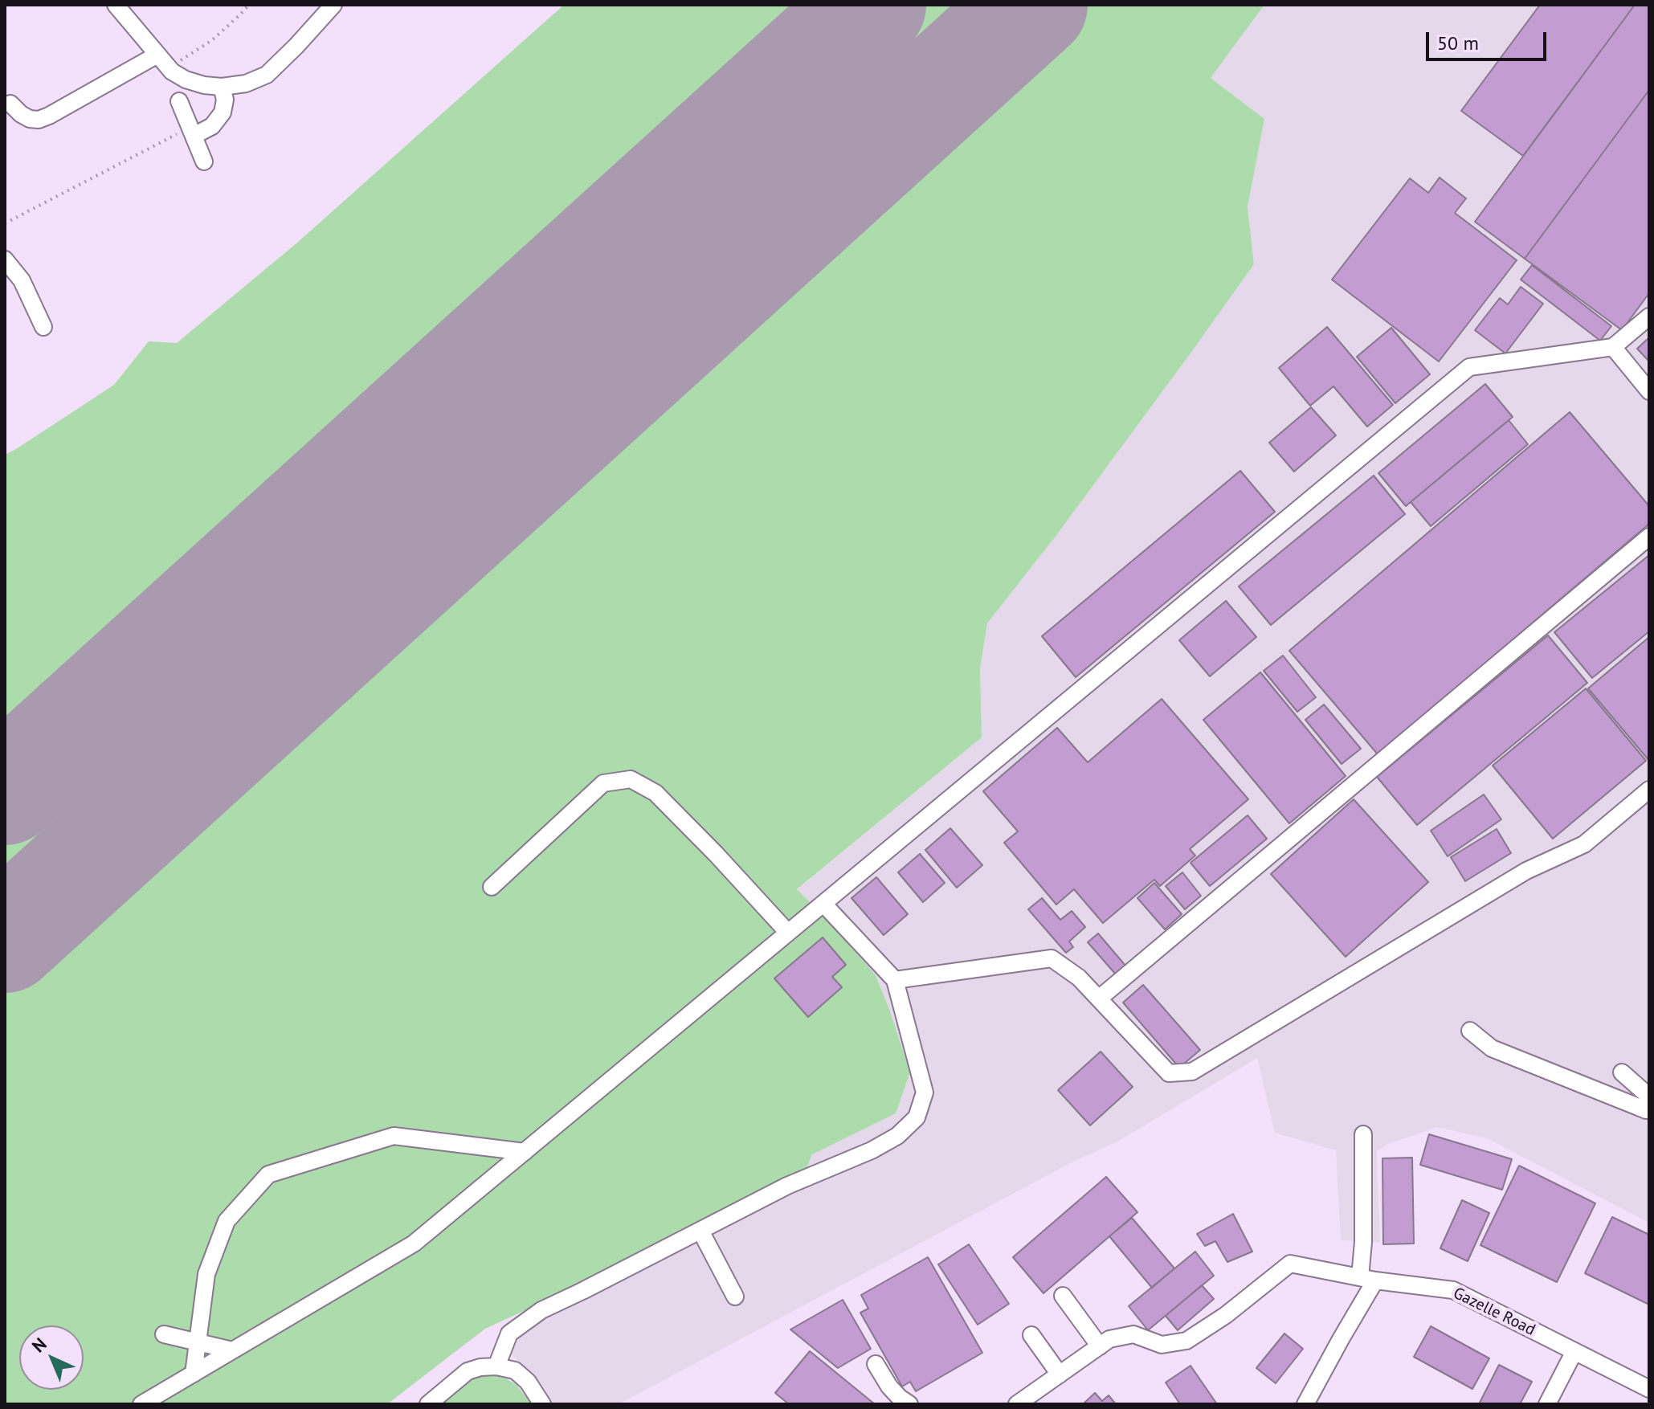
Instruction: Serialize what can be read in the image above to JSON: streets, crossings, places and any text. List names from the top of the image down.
{
  "streets": {
    "street": ["Gazelle Road"]
  },
  "scale_bar": "50 m",
  "north": "top left"
}
